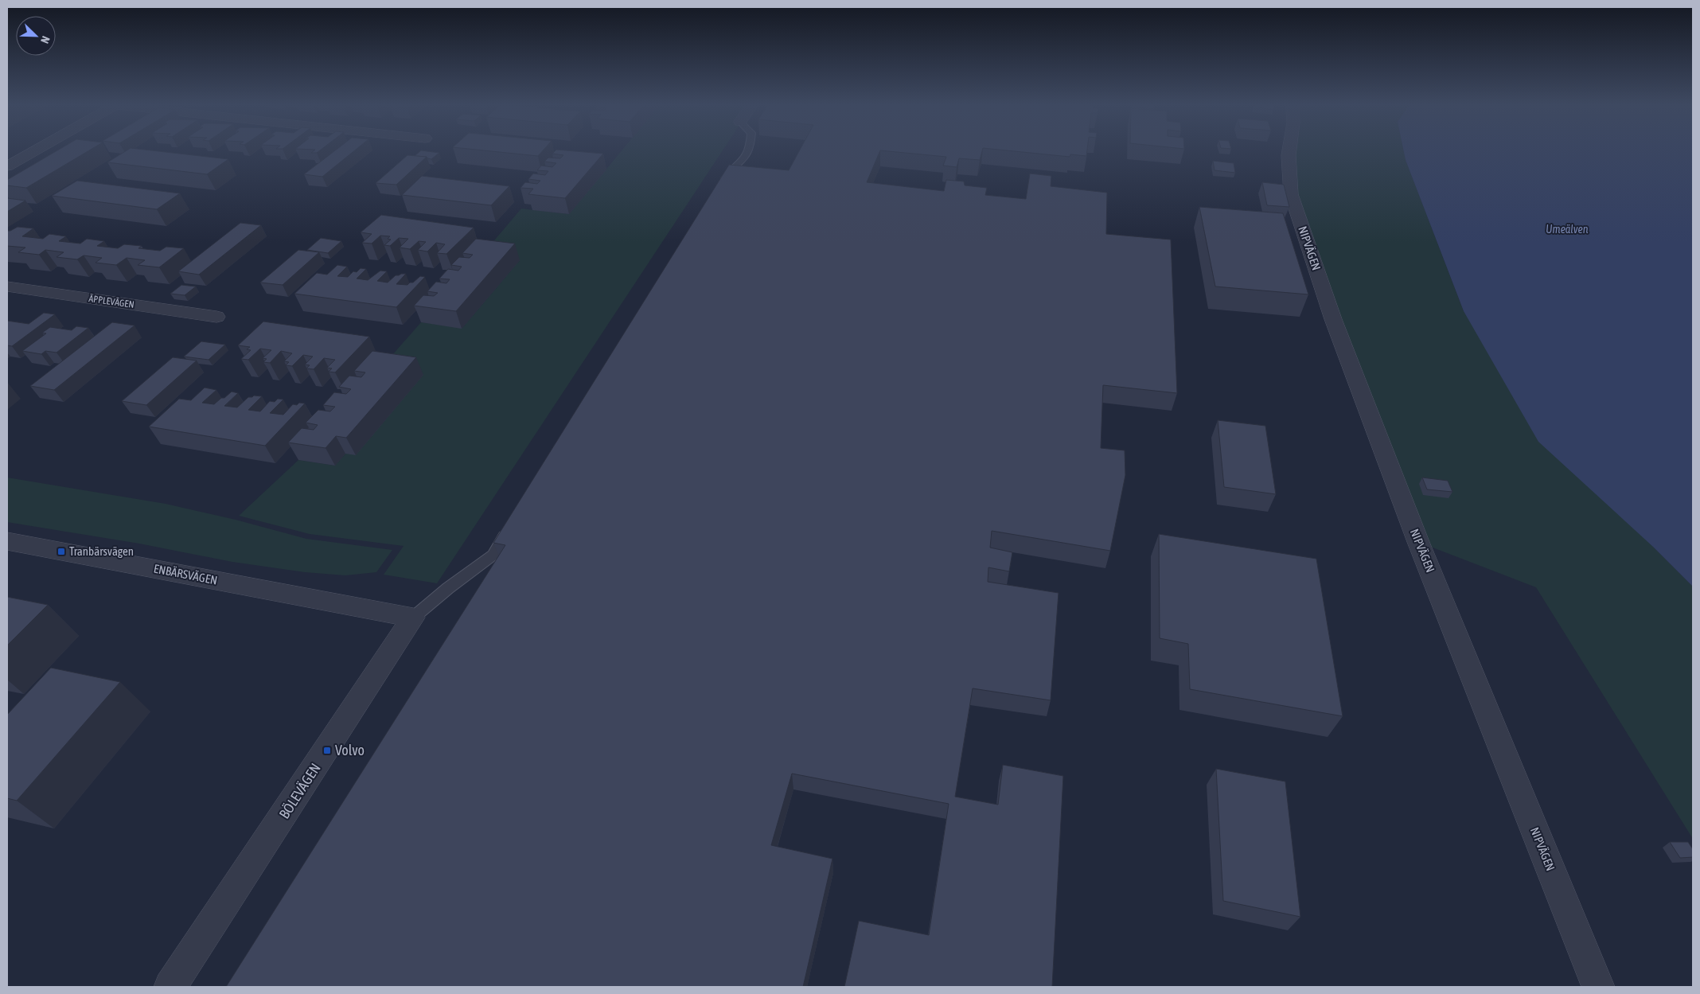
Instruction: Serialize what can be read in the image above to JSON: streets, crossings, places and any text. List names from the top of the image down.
{
  "streets": {
    "street": [
      "NIPVÄGEN",
      "ÄPPLEVÄGEN",
      "ENBÄRSVÄGEN",
      "BÖLEVÄGEN"
    ]
  },
  "crossings": [
    ["ENBÄRSVÄGEN", "BÖLEVÄGEN"]
  ],
  "water": ["Umeälven"],
  "places": {
    "transit": ["Tranbärsvägen", "Volvo"]
  },
  "north": "bottom right"
}
